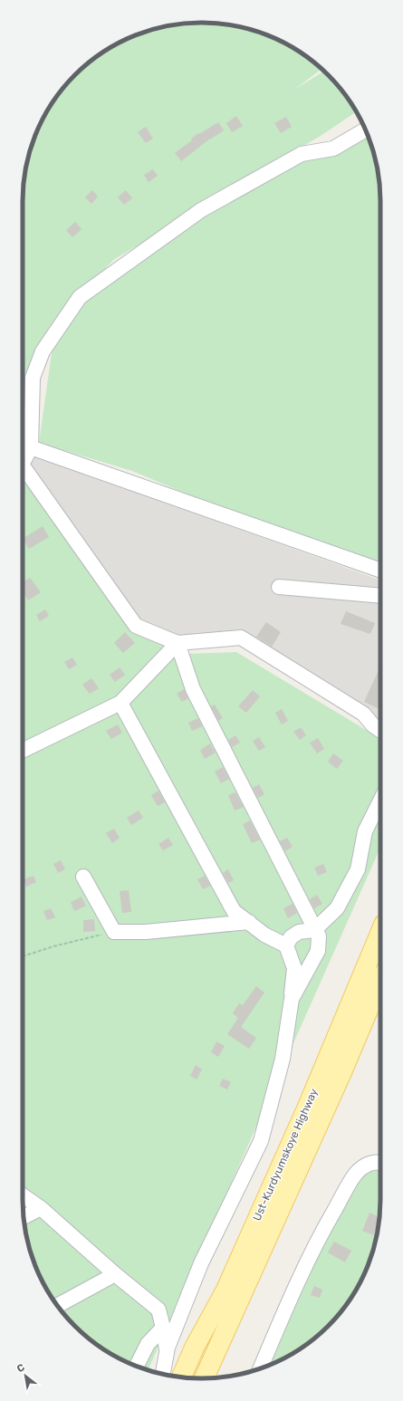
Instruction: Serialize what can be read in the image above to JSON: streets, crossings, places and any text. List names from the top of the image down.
{
  "streets": {
    "main road": ["Ust-Kurdyumskoye Highway"]
  },
  "north": "top left"
}
